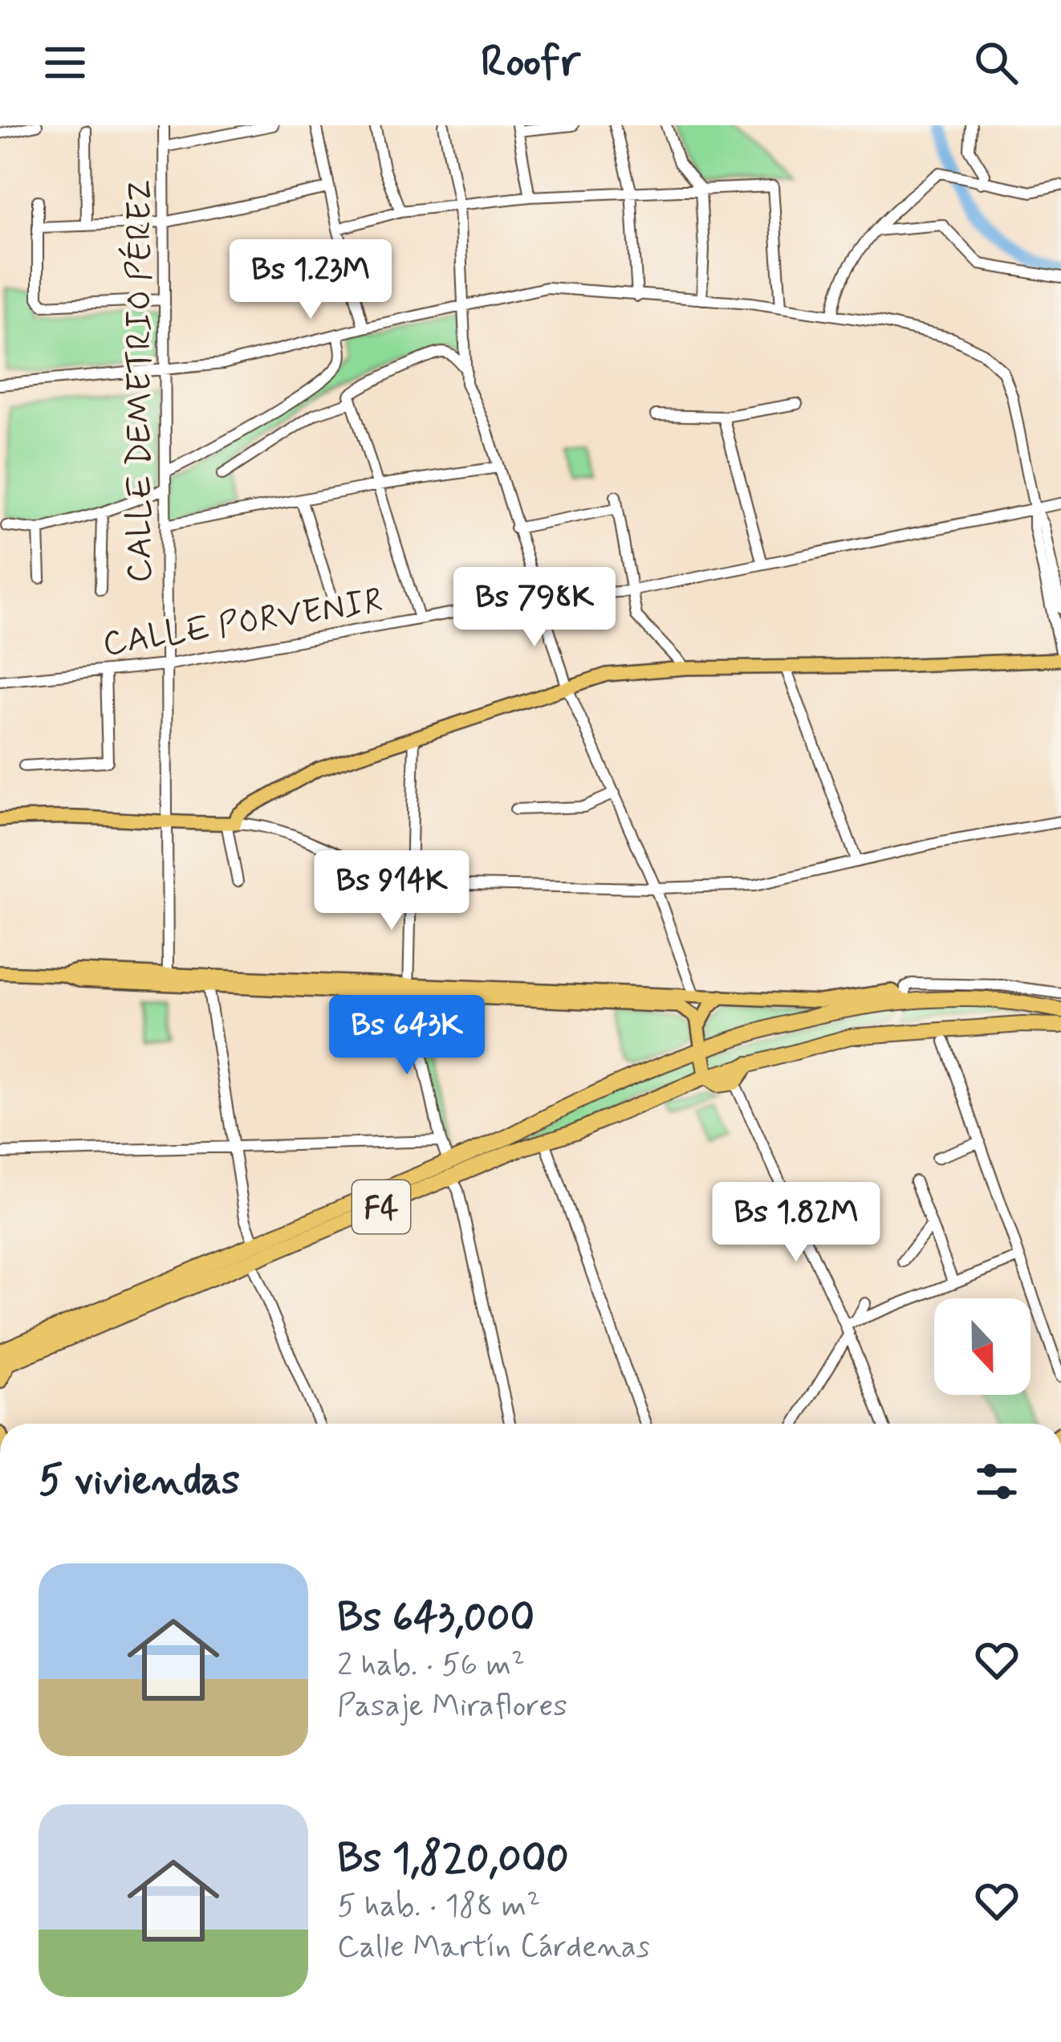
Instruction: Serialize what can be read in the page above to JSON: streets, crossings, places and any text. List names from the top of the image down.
{
  "streets": {
    "highway": ["F4"],
    "street": ["CALLE DEMETRIO PÉREZ", "CALLE PORVENIR"]
  },
  "crossings": [
    ["CALLE DEMETRIO PÉREZ", "CALLE PORVENIR"]
  ],
  "north": "bottom",
  "page": {
    "header": "Roofr",
    "price": [
      "Bs 1.23M",
      "Bs 798K",
      "Bs 914K",
      "Bs 643K",
      "Bs 1.82M"
    ],
    "heading": "5 viviendas",
    "list": [
      {
        "name": "Bs 643,000",
        "note": "2 hab. · 56 m² · Pasaje Miraflores"
      },
      {
        "name": "Bs 1,820,000",
        "note": "5 hab. · 188 m² · Calle Martín Cárdenas"
      }
    ]
  }
}
